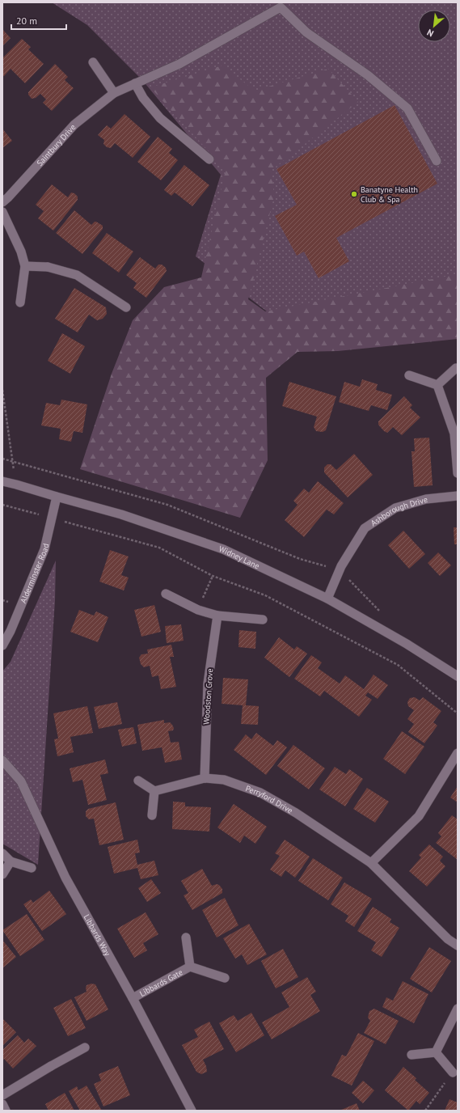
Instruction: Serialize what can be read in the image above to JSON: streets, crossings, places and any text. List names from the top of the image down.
{
  "streets": {
    "street": [
      "Saintbury Drive",
      "Ashborough Drive",
      "Widney Lane",
      "Alderminster Road",
      "Woodston Grove",
      "Perryford Drive",
      "Libbards Way",
      "Libbards Gate"
    ]
  },
  "crossings": [
    ["Ashborough Drive", "Widney Lane"],
    ["Widney Lane", "Alderminster Road"],
    ["Woodston Grove", "Perryford Drive"],
    ["Libbards Way", "Libbards Gate"]
  ],
  "places": ["Banatyne Health Club & Spa"],
  "scale_bar": "20 m",
  "north": "bottom left"
}
